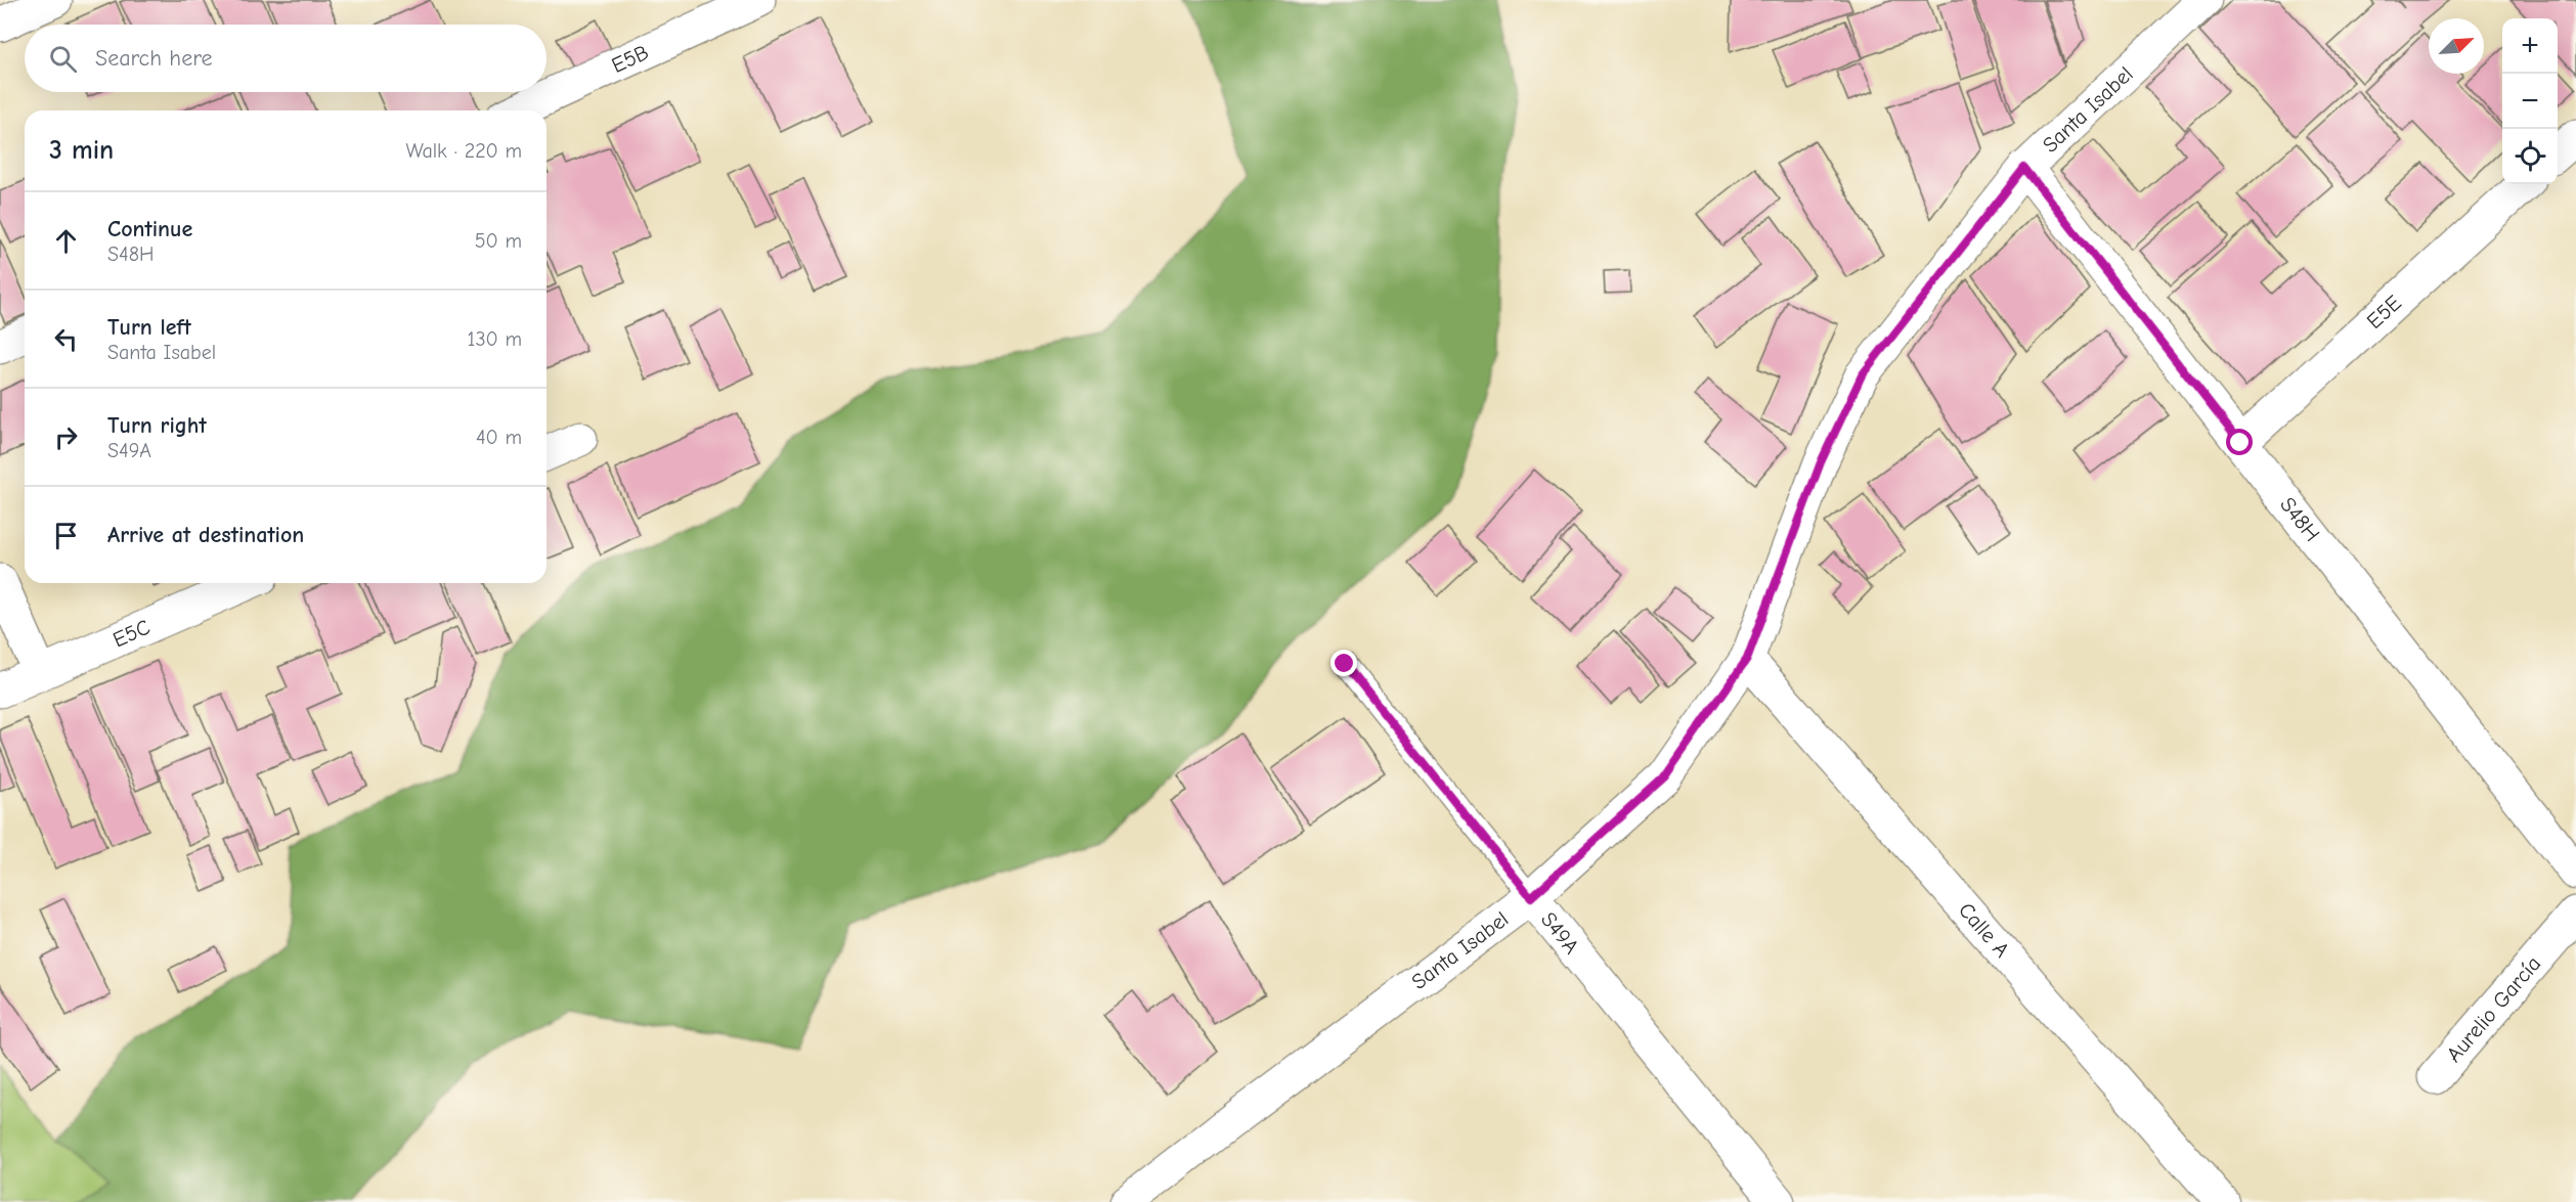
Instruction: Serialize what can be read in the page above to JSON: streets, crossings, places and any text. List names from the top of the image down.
{
  "streets": {
    "street": [
      "E5B",
      "Santa Isabel",
      "E5E",
      "S48H",
      "E5C",
      "Calle A",
      "S49A",
      "Aurelio García"
    ]
  },
  "crossings": [
    ["Santa Isabel", "S48H"],
    ["Santa Isabel", "Calle A"],
    ["Santa Isabel", "S49A"],
    ["E5E", "S48H"]
  ],
  "north": "top right",
  "page": {
    "map_buttons": ["+", "−"],
    "search": "Search here",
    "heading": ["3 min", "Walk · 220 m"],
    "list": [
      ["Continue", "S48H", "50 m"],
      ["Turn left", "Santa Isabel", "130 m"],
      ["Turn right", "S49A", "40 m"],
      "Arrive at destination"
    ]
  }
}
